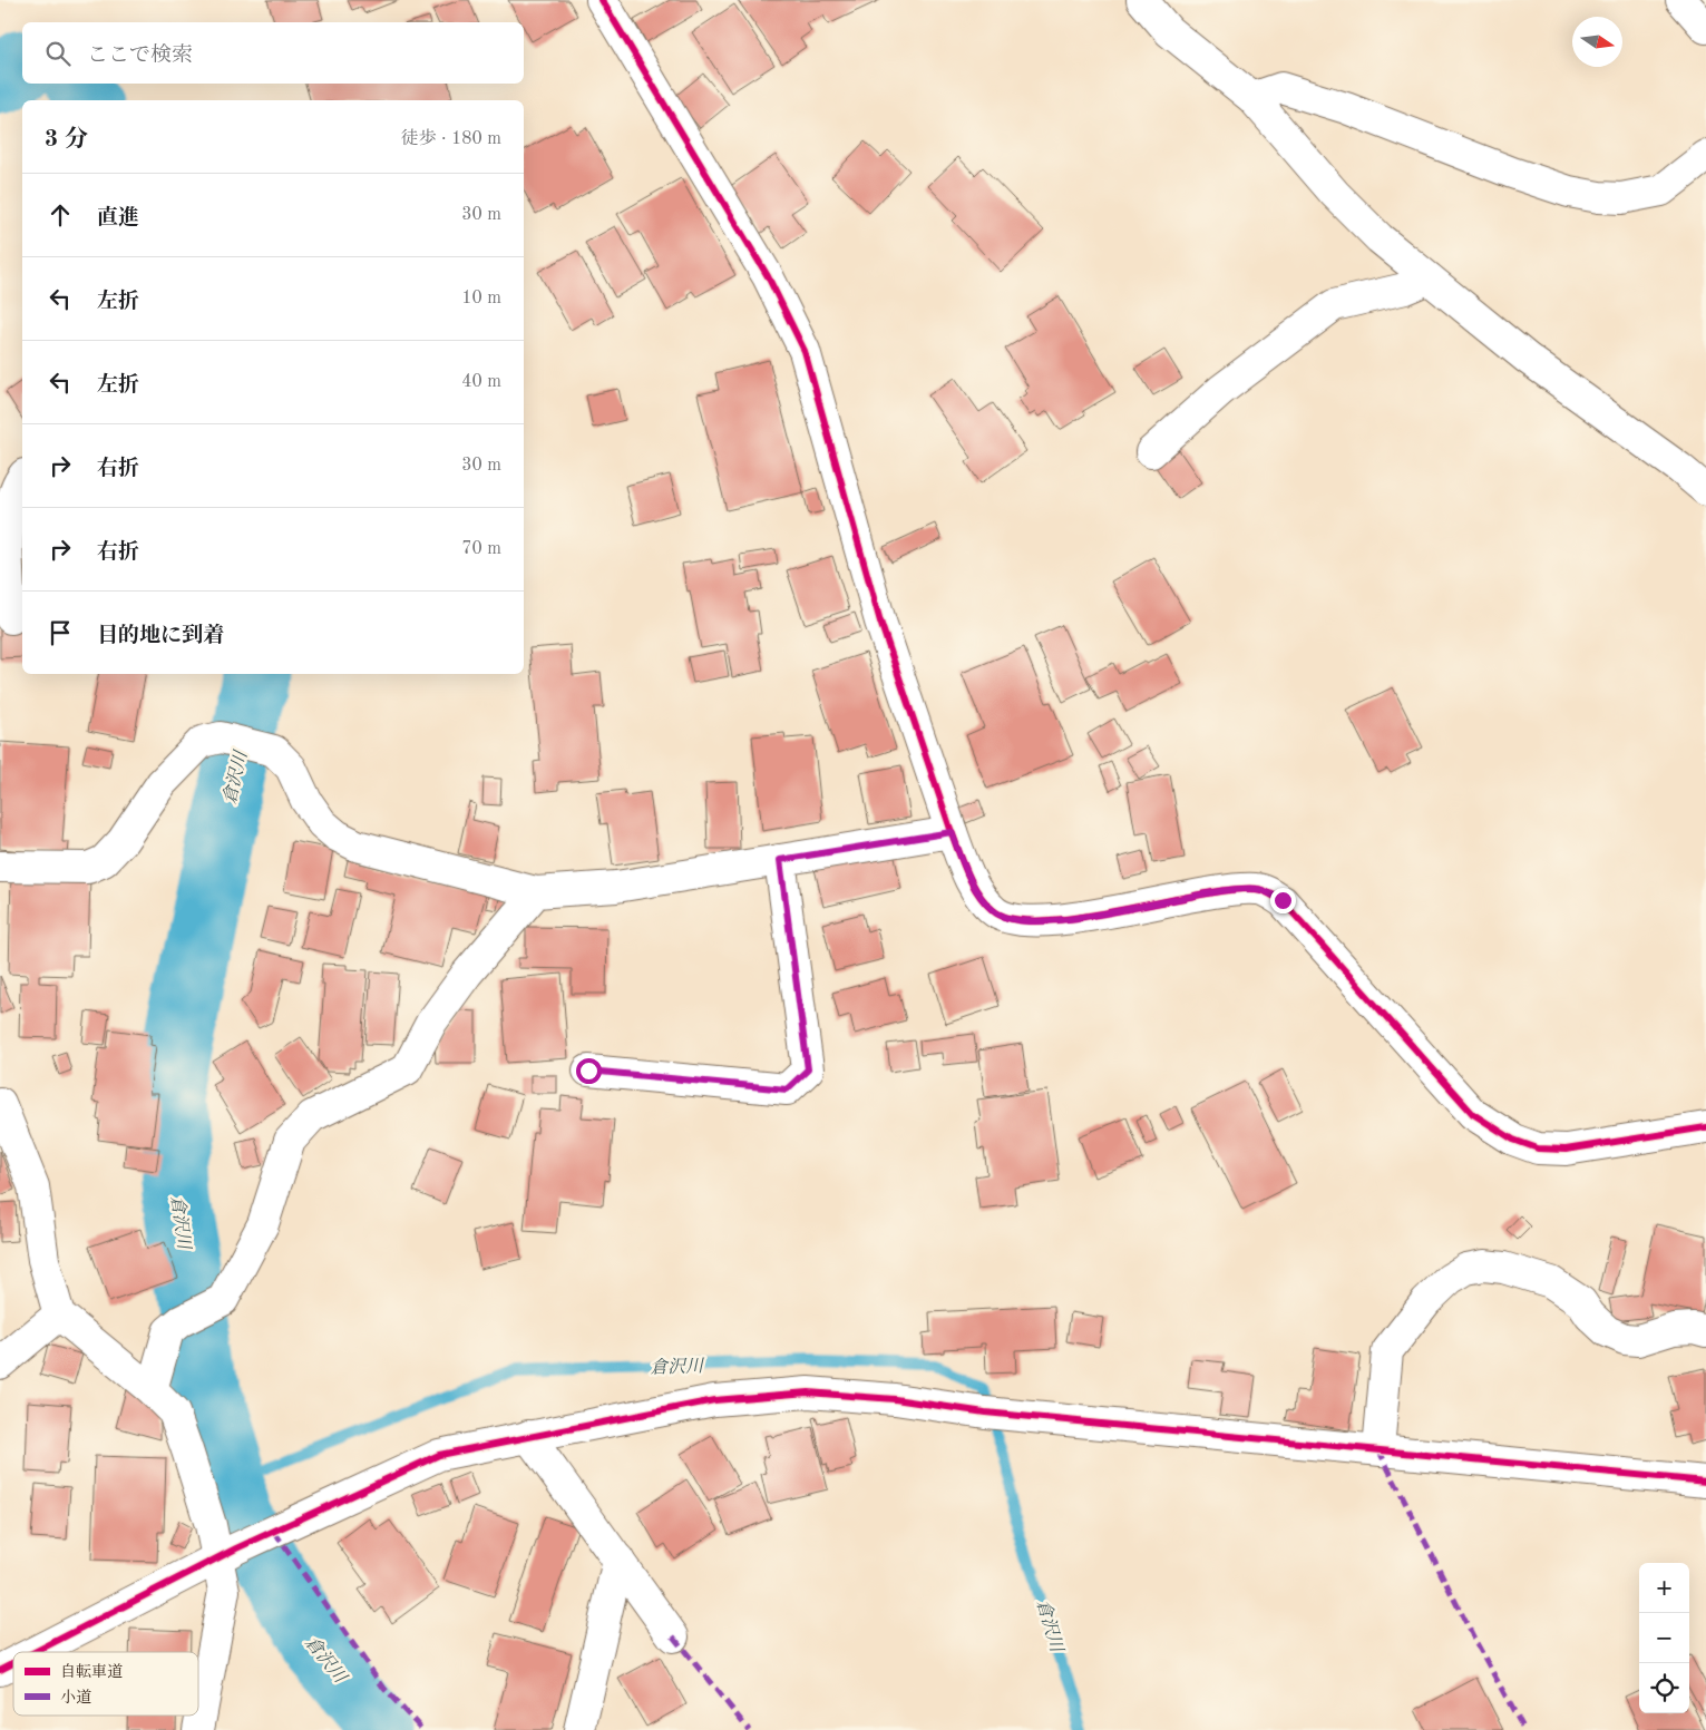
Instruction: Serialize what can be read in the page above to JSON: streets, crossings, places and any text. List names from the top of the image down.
{
  "water": ["倉沢川"],
  "legend": ["自転車道", "小道"],
  "north": "right",
  "page": {
    "search": "ここで検索",
    "heading": ["3 分", "徒歩 · 180 m"],
    "list": [
      ["直進", "30 m"],
      ["左折", "10 m"],
      ["左折", "40 m"],
      ["右折", "30 m"],
      ["右折", "70 m"],
      "目的地に到着"
    ],
    "map_buttons": ["+", "−"]
  }
}
